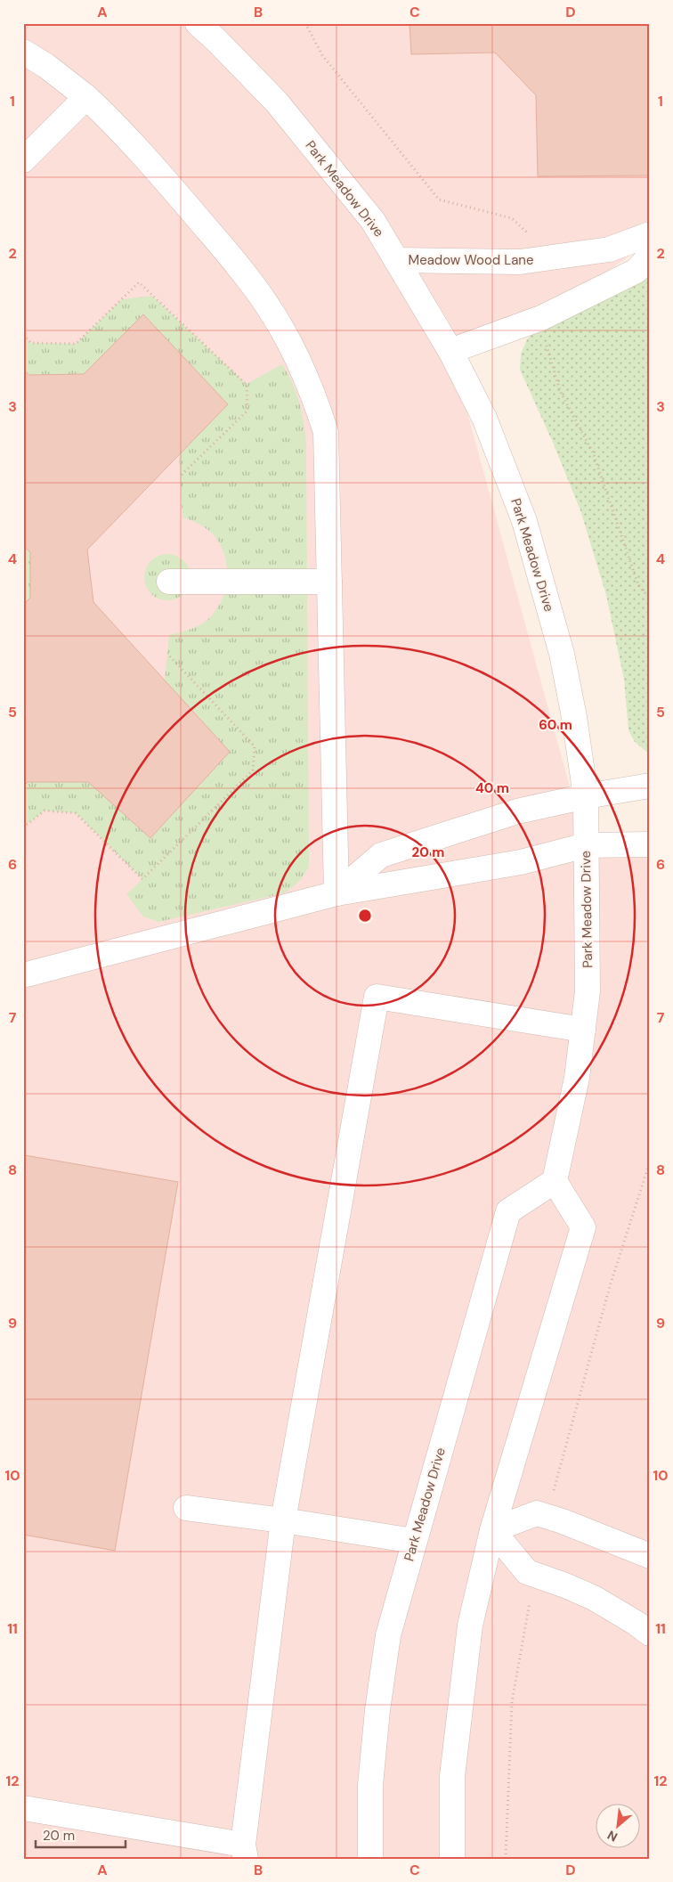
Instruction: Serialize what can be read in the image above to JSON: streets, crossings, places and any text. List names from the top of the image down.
{
  "streets": {
    "street": ["Park Meadow Drive", "Meadow Wood Lane"]
  },
  "crossings": [
    ["Park Meadow Drive", "Meadow Wood Lane"]
  ],
  "scale_bar": "20 m",
  "north": "bottom left",
  "grid": {
    "columns": [
      "A",
      "B",
      "C",
      "D"
    ],
    "rows": [
      "1",
      "2",
      "3",
      "4",
      "5",
      "6",
      "7",
      "8",
      "9",
      "10",
      "11",
      "12"
    ]
  },
  "rings": ["60 m", "40 m", "20 m"]
}
